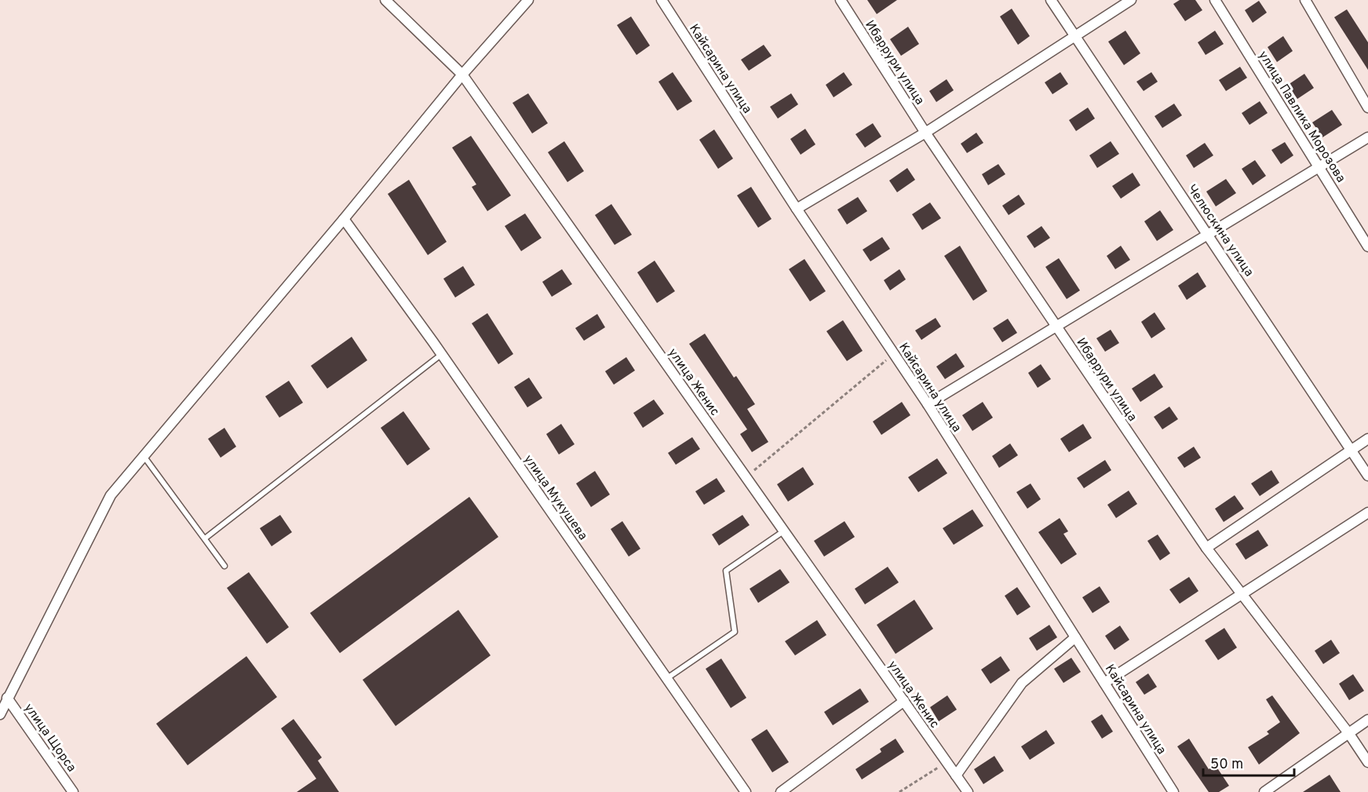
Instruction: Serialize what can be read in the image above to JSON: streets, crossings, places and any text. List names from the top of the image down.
{
  "streets": {
    "street": [
      "Ибаррури улица",
      "Кайсарина улица",
      "улица Павлика Морозова",
      "Челюскина улица",
      "улица Женис",
      "улица Мукушева",
      "улица Щорса"
    ]
  },
  "scale_bar": "50 m"
}
